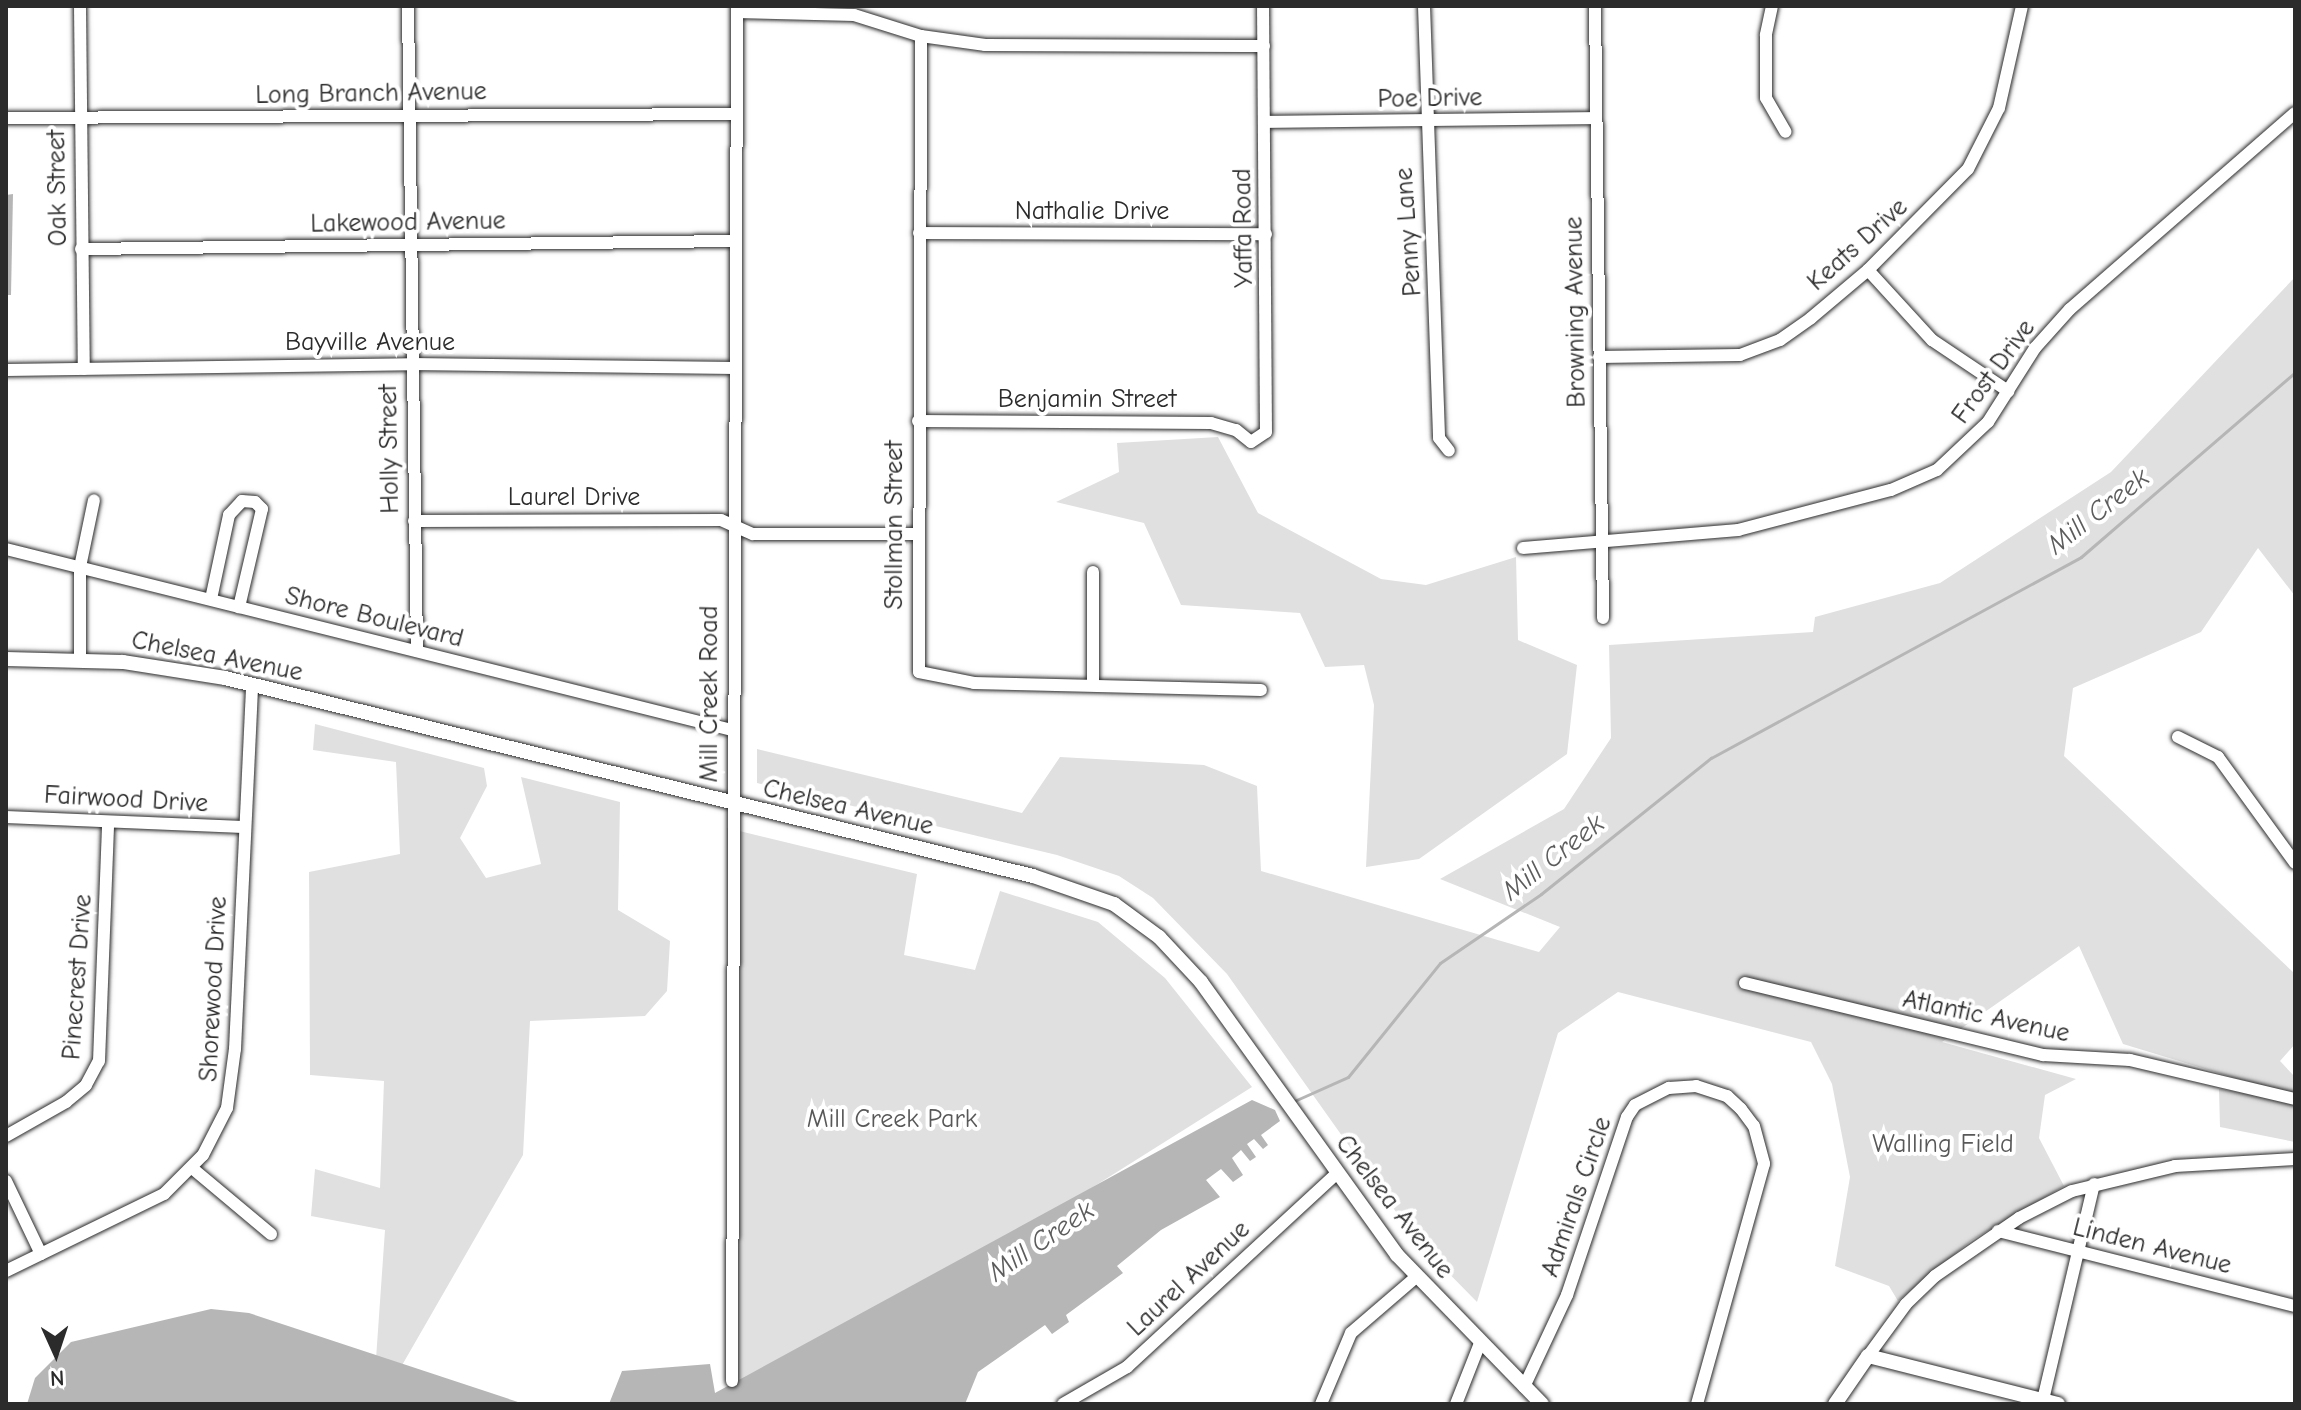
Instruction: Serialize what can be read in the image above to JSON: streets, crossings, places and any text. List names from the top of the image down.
{
  "streets": {
    "main road": ["Chelsea Avenue"],
    "street": [
      "Long Branch Avenue",
      "Poe Drive",
      "Oak Street",
      "Nathalie Drive",
      "Lakewood Avenue",
      "Yaffa Road",
      "Penny Lane",
      "Keats Drive",
      "Browning Avenue",
      "Bayville Avenue",
      "Frost Drive",
      "Benjamin Street",
      "Holly Street",
      "Laurel Drive",
      "Stollman Street",
      "Shore Boulevard",
      "Mill Creek Road",
      "Fairwood Drive",
      "Pinecrest Drive",
      "Shorewood Drive",
      "Atlantic Avenue",
      "Admirals Circle",
      "Linden Avenue",
      "Laurel Avenue"
    ]
  },
  "crossings": [
    ["Long Branch Avenue", "Oak Street"],
    ["Long Branch Avenue", "Holly Street"],
    ["Long Branch Avenue", "Mill Creek Road"],
    ["Poe Drive", "Yaffa Road"],
    ["Poe Drive", "Penny Lane"],
    ["Poe Drive", "Browning Avenue"],
    ["Oak Street", "Lakewood Avenue"],
    ["Oak Street", "Bayville Avenue"],
    ["Nathalie Drive", "Yaffa Road"],
    ["Nathalie Drive", "Stollman Street"],
    ["Lakewood Avenue", "Holly Street"],
    ["Lakewood Avenue", "Mill Creek Road"],
    ["Yaffa Road", "Benjamin Street"],
    ["Keats Drive", "Browning Avenue"],
    ["Browning Avenue", "Frost Drive"],
    ["Bayville Avenue", "Holly Street"],
    ["Bayville Avenue", "Mill Creek Road"],
    ["Benjamin Street", "Stollman Street"],
    ["Holly Street", "Laurel Drive"],
    ["Holly Street", "Shore Boulevard"],
    ["Laurel Drive", "Stollman Street"],
    ["Laurel Drive", "Mill Creek Road"],
    ["Shore Boulevard", "Mill Creek Road"],
    ["Chelsea Avenue", "Mill Creek Road"],
    ["Chelsea Avenue", "Shorewood Drive"],
    ["Chelsea Avenue", "Admirals Circle"],
    ["Chelsea Avenue", "Laurel Avenue"],
    ["Fairwood Drive", "Pinecrest Drive"],
    ["Fairwood Drive", "Shorewood Drive"]
  ],
  "water": ["Mill Creek"],
  "parks": ["Mill Creek Park", "Walling Field"],
  "north": "bottom"
}
